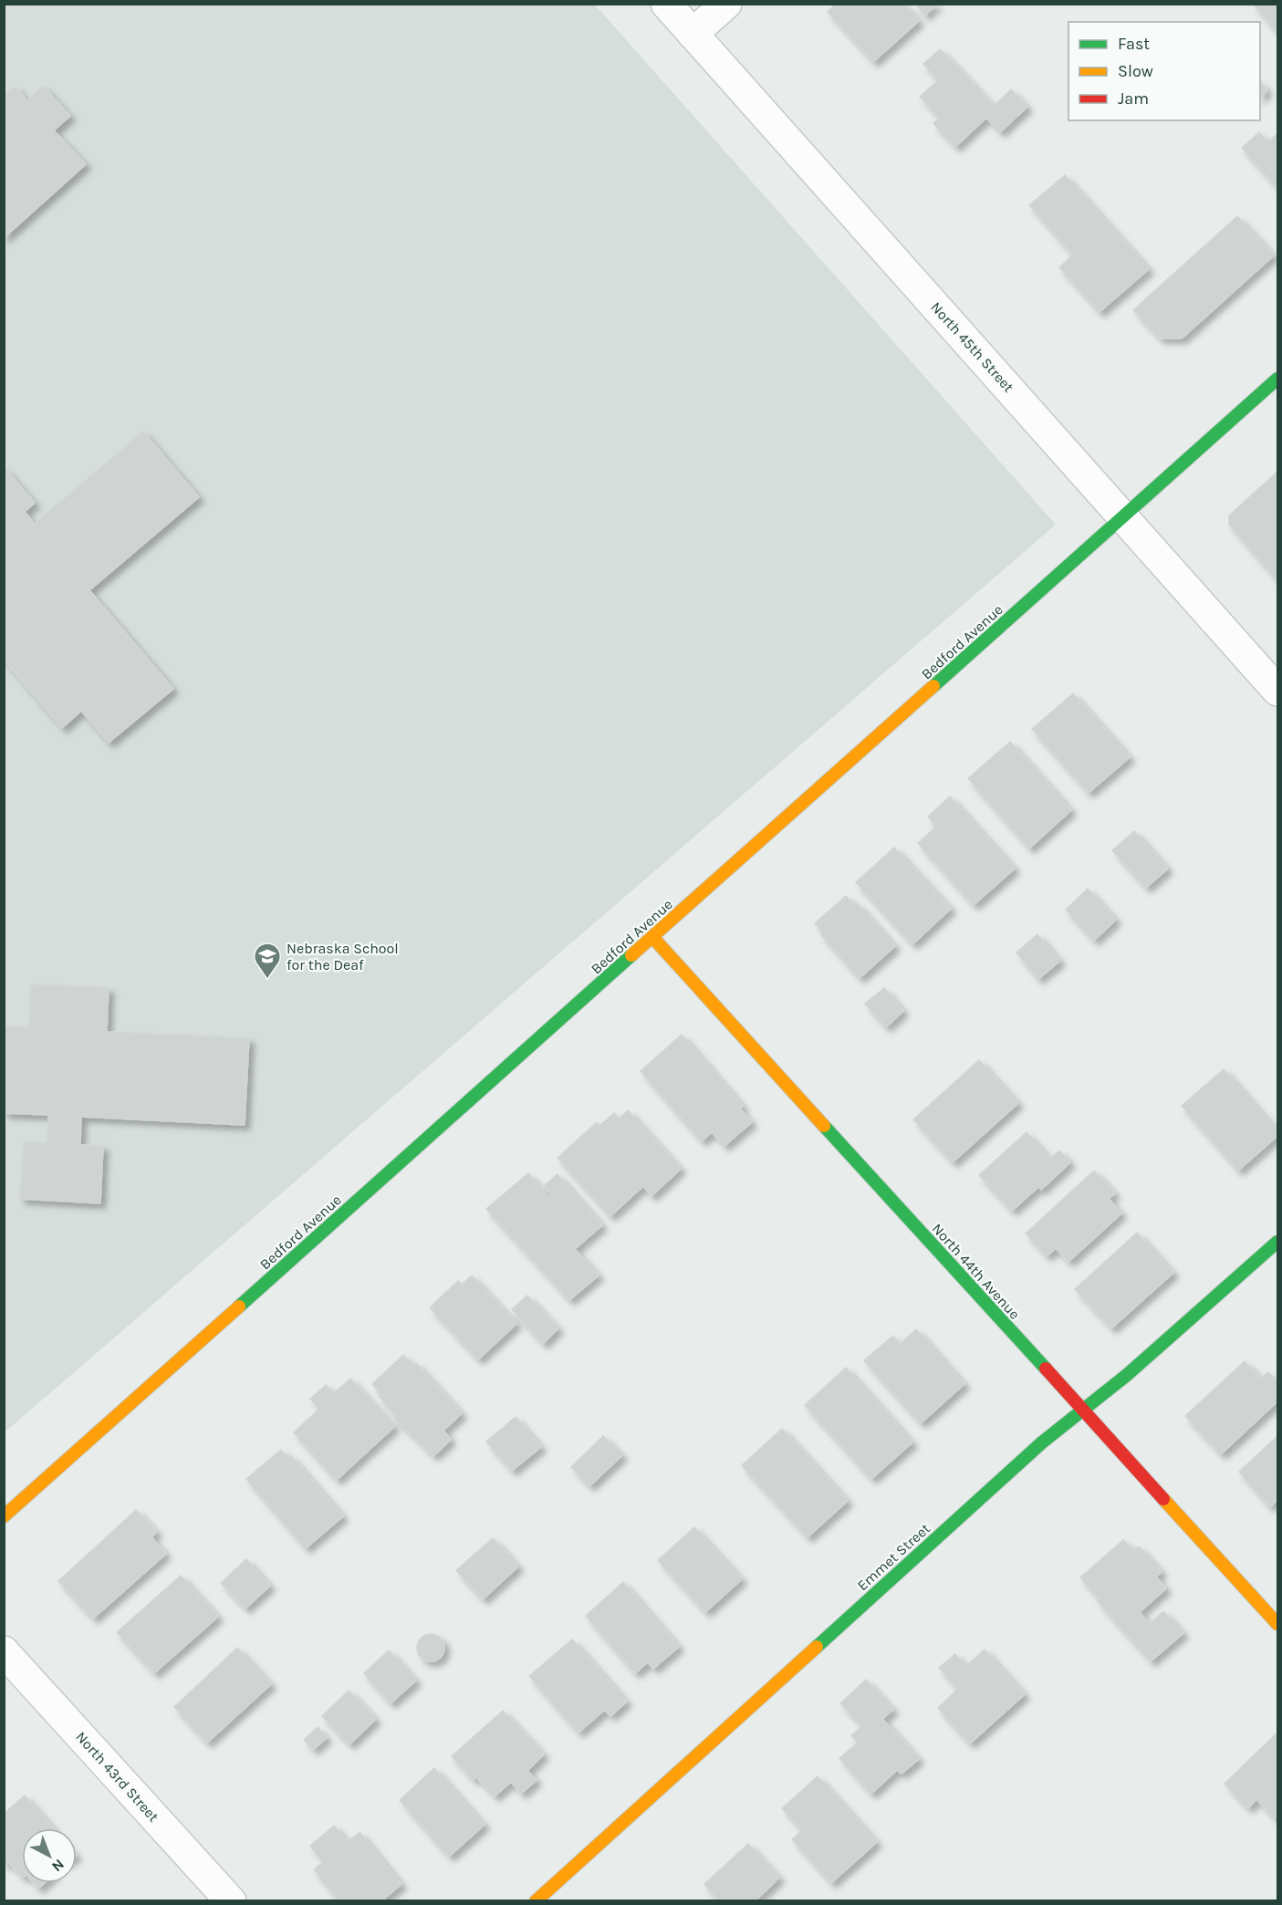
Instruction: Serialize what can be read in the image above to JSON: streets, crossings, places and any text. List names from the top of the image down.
{
  "streets": {
    "street": [
      "North 45th Street",
      "Bedford Avenue",
      "North 44th Avenue",
      "Emmet Street",
      "North 43rd Street"
    ]
  },
  "crossings": [
    ["North 45th Street", "Bedford Avenue"],
    ["Bedford Avenue", "North 44th Avenue"],
    ["North 44th Avenue", "Emmet Street"]
  ],
  "places": {
    "school or university": ["Nebraska School for the Deaf"]
  },
  "legend": ["Fast", "Slow", "Jam"],
  "north": "bottom right"
}
